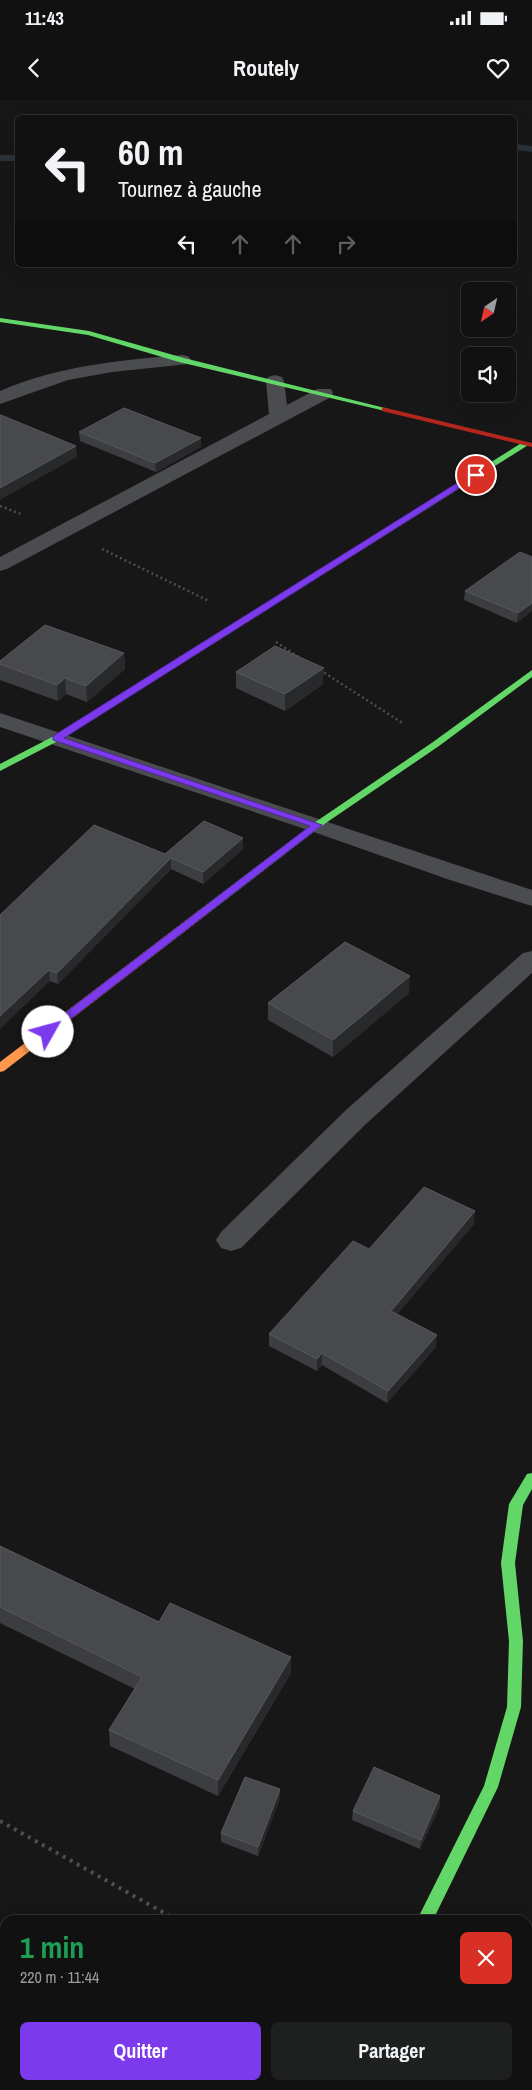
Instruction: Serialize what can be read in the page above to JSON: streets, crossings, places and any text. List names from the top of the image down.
{
  "north": "bottom left",
  "page": {
    "status": "11:43",
    "header": "Routely",
    "turn": ["60 m", "Tournez à gauche"],
    "heading": ["1 min", "220 m · 11:44"],
    "buttons": ["Quitter", "Partager"]
  }
}
